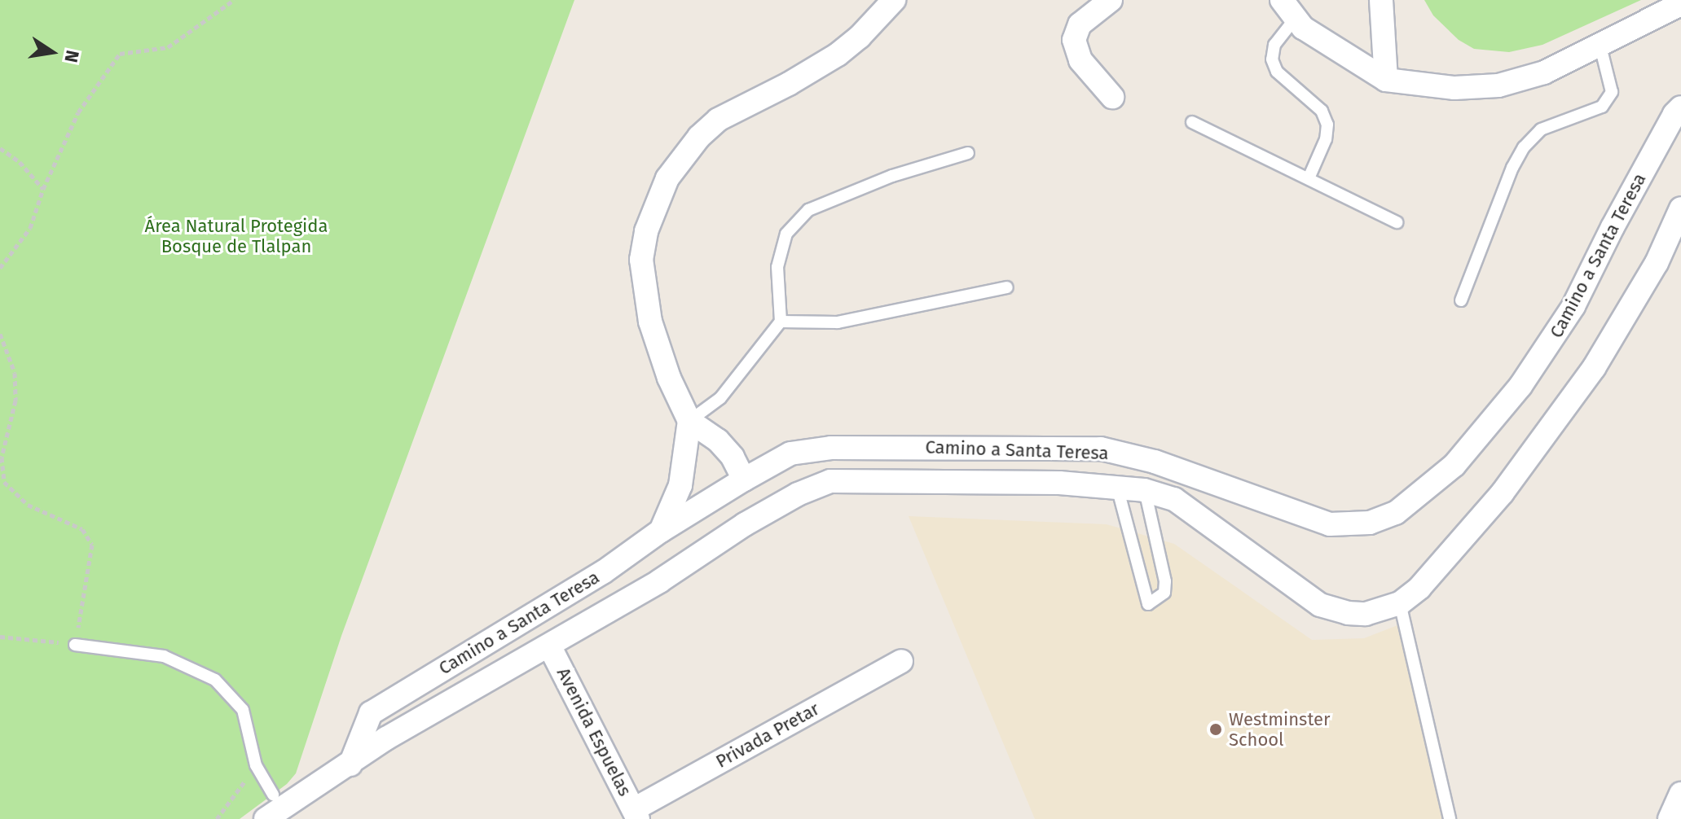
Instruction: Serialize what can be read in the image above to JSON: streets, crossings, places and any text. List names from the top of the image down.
{
  "streets": {
    "street": ["Camino a Santa Teresa", "Avenida Espuelas", "Privada Pretar"]
  },
  "crossings": [
    ["Camino a Santa Teresa", "Avenida Espuelas"],
    ["Avenida Espuelas", "Privada Pretar"]
  ],
  "parks": ["Área Natural Protegida Bosque de Tlalpan"],
  "places": ["Westminster School"],
  "north": "right"
}
